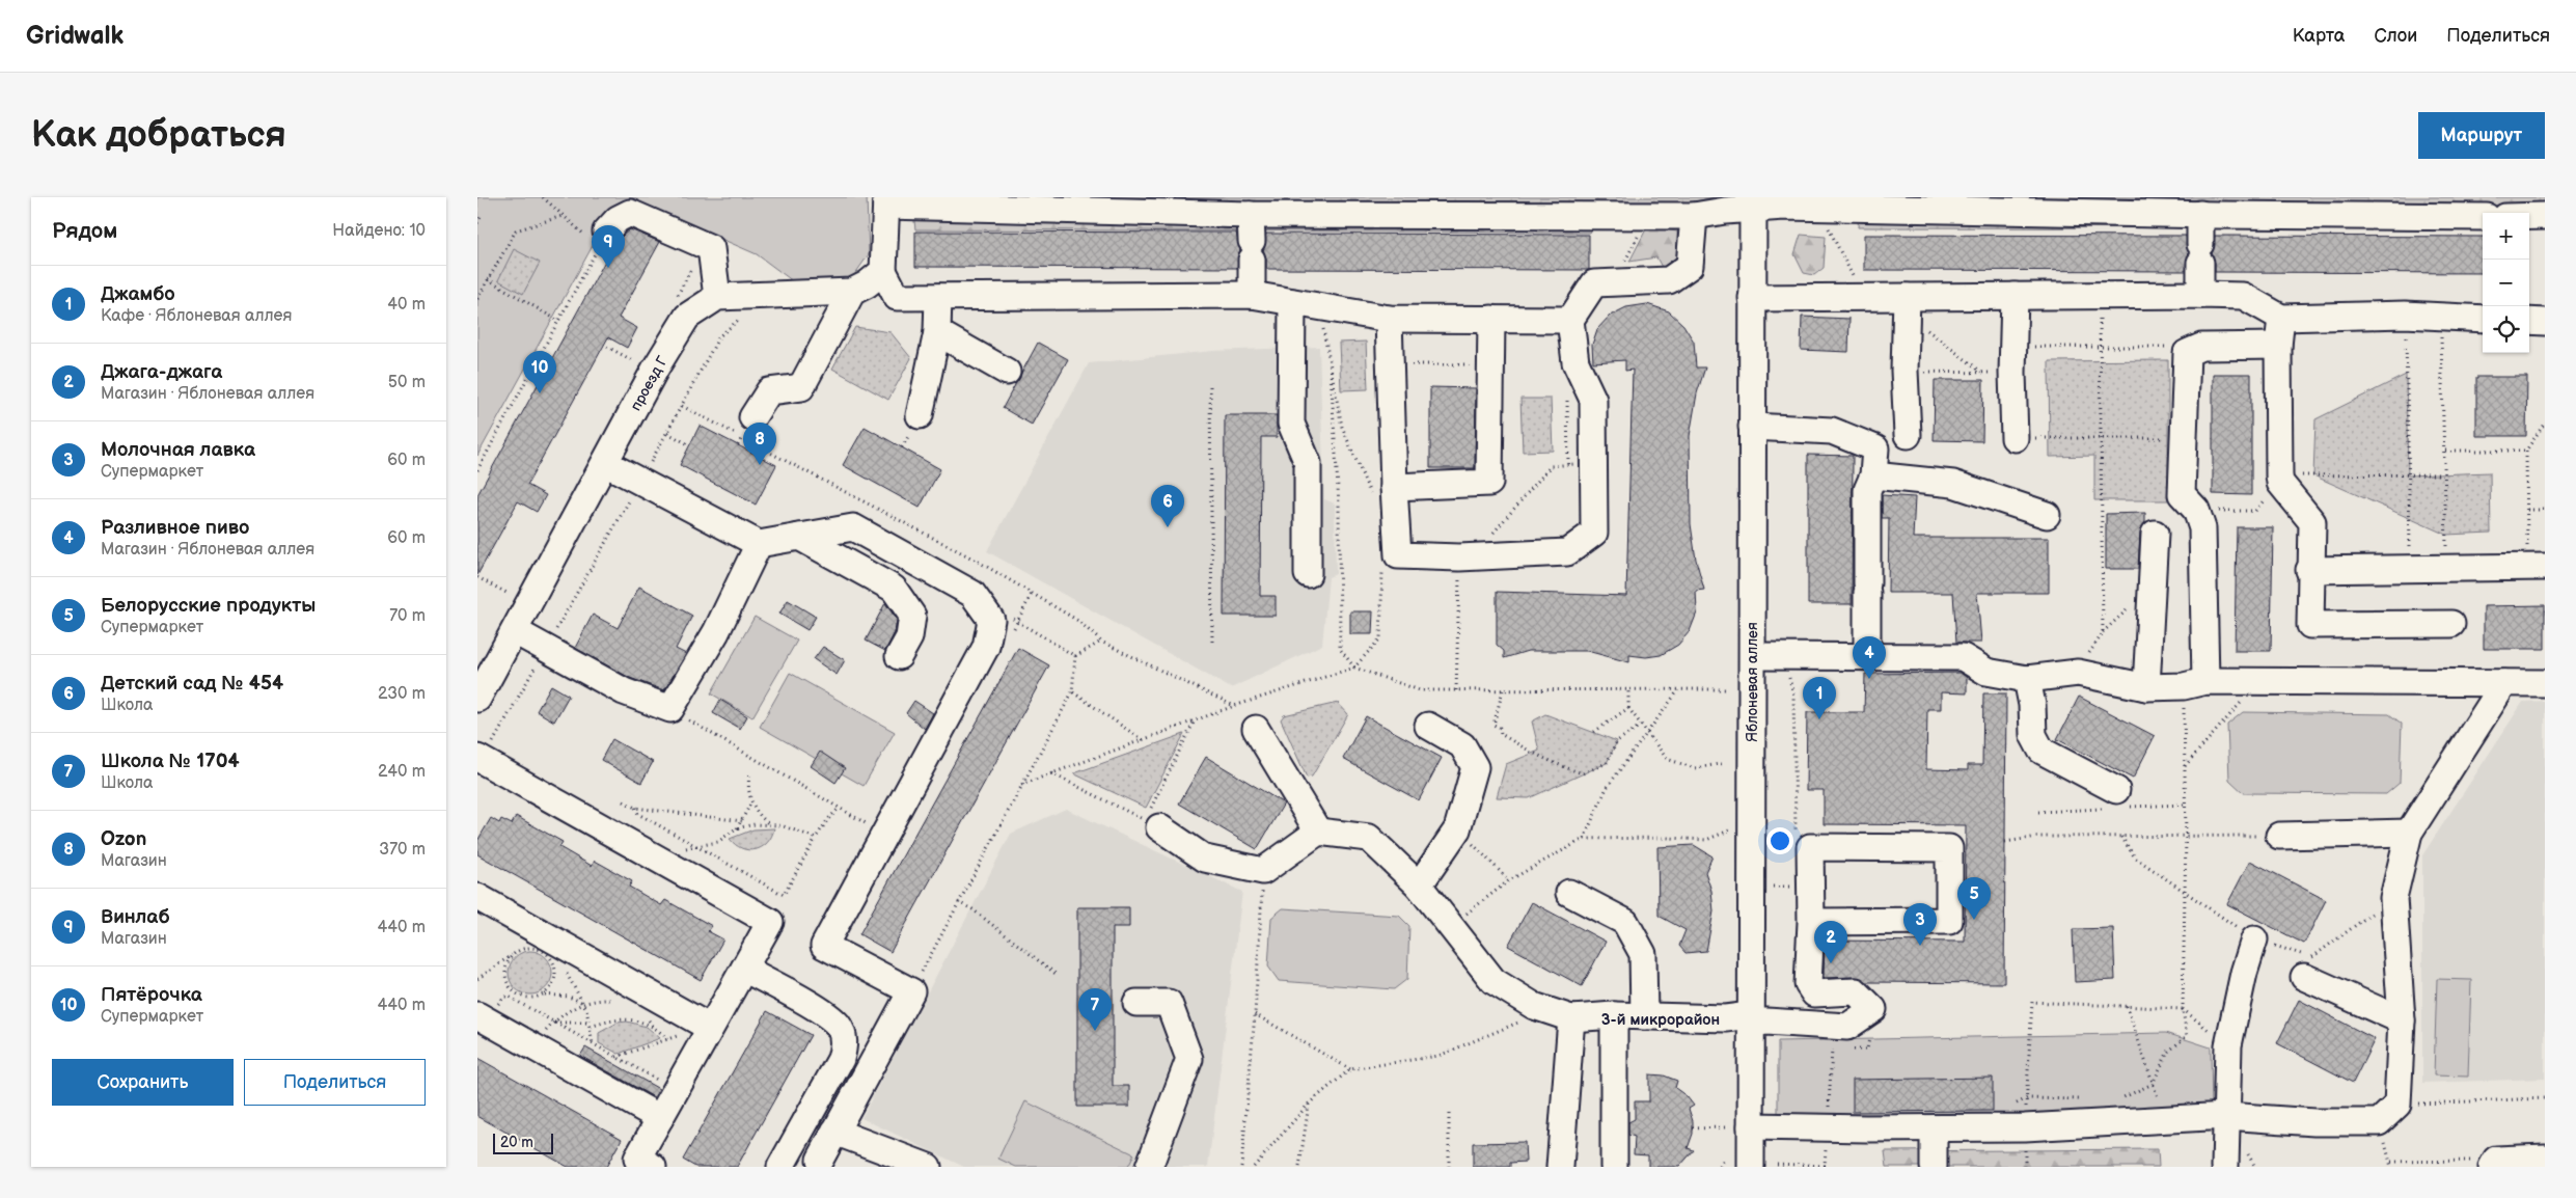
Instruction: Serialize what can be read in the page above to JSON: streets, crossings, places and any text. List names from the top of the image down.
{
  "streets": {
    "street": ["проезд Г", "Яблоневая аллея"]
  },
  "districts": ["3-й микрорайон"],
  "scale_bar": "20 m",
  "page": {
    "header": "Gridwalk",
    "nav": ["Карта", "Слои", "Поделиться"],
    "buttons": [
      "Маршрут",
      ["Сохранить", "Поделиться"]
    ],
    "title": "Как добраться",
    "heading": ["Рядом", "Найдено: 10"],
    "map_buttons": ["+", "−"],
    "pins": [
      "9",
      "10",
      "8",
      "6",
      "4",
      "1",
      "5",
      "3",
      "2",
      "7"
    ],
    "list": [
      {
        "mark": "1",
        "name": "Джамбо",
        "note": "Кафе · Яблоневая аллея",
        "value": "40 m"
      },
      {
        "mark": "2",
        "name": "Джага-джага",
        "note": "Магазин · Яблоневая аллея",
        "value": "50 m"
      },
      {
        "mark": "3",
        "name": "Молочная лавка",
        "note": "Супермаркет",
        "value": "60 m"
      },
      {
        "mark": "4",
        "name": "Разливное пиво",
        "note": "Магазин · Яблоневая аллея",
        "value": "60 m"
      },
      {
        "mark": "5",
        "name": "Белорусские продукты",
        "note": "Супермаркет",
        "value": "70 m"
      },
      {
        "mark": "6",
        "name": "Детский сад № 454",
        "note": "Школа",
        "value": "230 m"
      },
      {
        "mark": "7",
        "name": "Школа № 1704",
        "note": "Школа",
        "value": "240 m"
      },
      {
        "mark": "8",
        "name": "Ozon",
        "note": "Магазин",
        "value": "370 m"
      },
      {
        "mark": "9",
        "name": "Винлаб",
        "note": "Магазин",
        "value": "440 m"
      },
      {
        "mark": "10",
        "name": "Пятёрочка",
        "note": "Супермаркет",
        "value": "440 m"
      }
    ],
    "scale": "20 m"
  }
}
